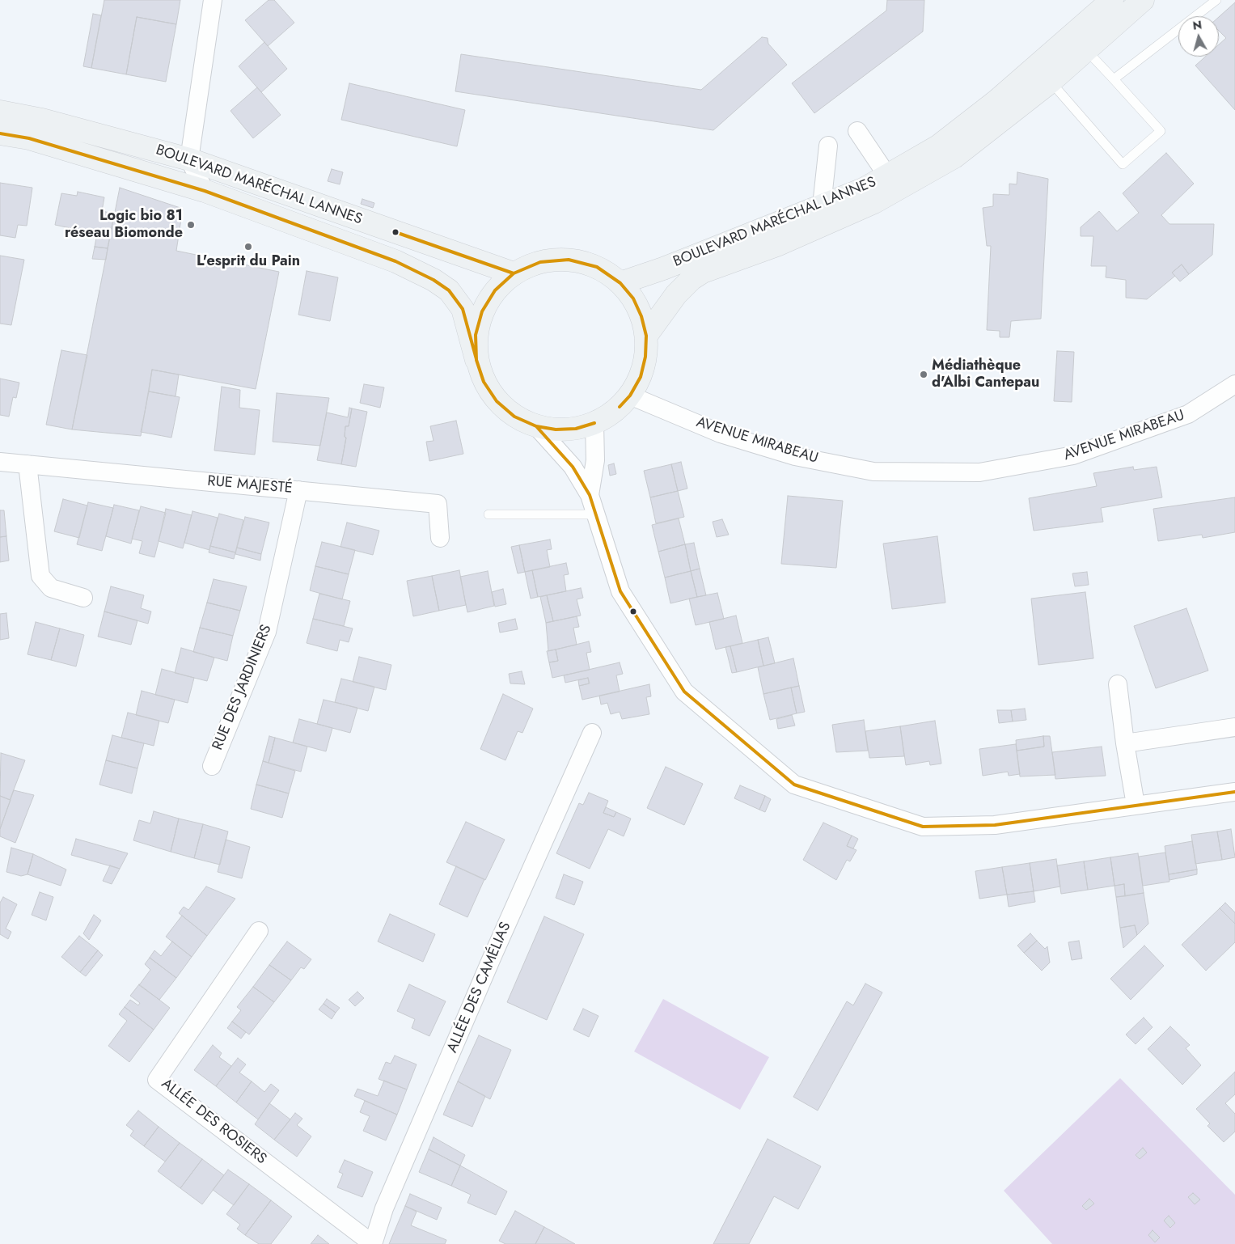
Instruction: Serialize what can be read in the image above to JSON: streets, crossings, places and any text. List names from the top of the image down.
{
  "streets": {
    "main road": ["BOULEVARD MARÉCHAL LANNES"],
    "street": [
      "AVENUE MIRABEAU",
      "RUE MAJESTÉ",
      "RUE DES JARDINIERS",
      "ALLÉE DES CAMÉLIAS",
      "ALLÉE DES ROSIERS"
    ]
  },
  "crossings": [
    ["BOULEVARD MARÉCHAL LANNES", "AVENUE MIRABEAU"],
    ["RUE MAJESTÉ", "RUE DES JARDINIERS"],
    ["ALLÉE DES CAMÉLIAS", "ALLÉE DES ROSIERS"]
  ],
  "places": ["Logic bio 81 réseau Biomonde", "L'esprit du Pain", "Médiathèque d'Albi Cantepau"],
  "north": "top"
}
